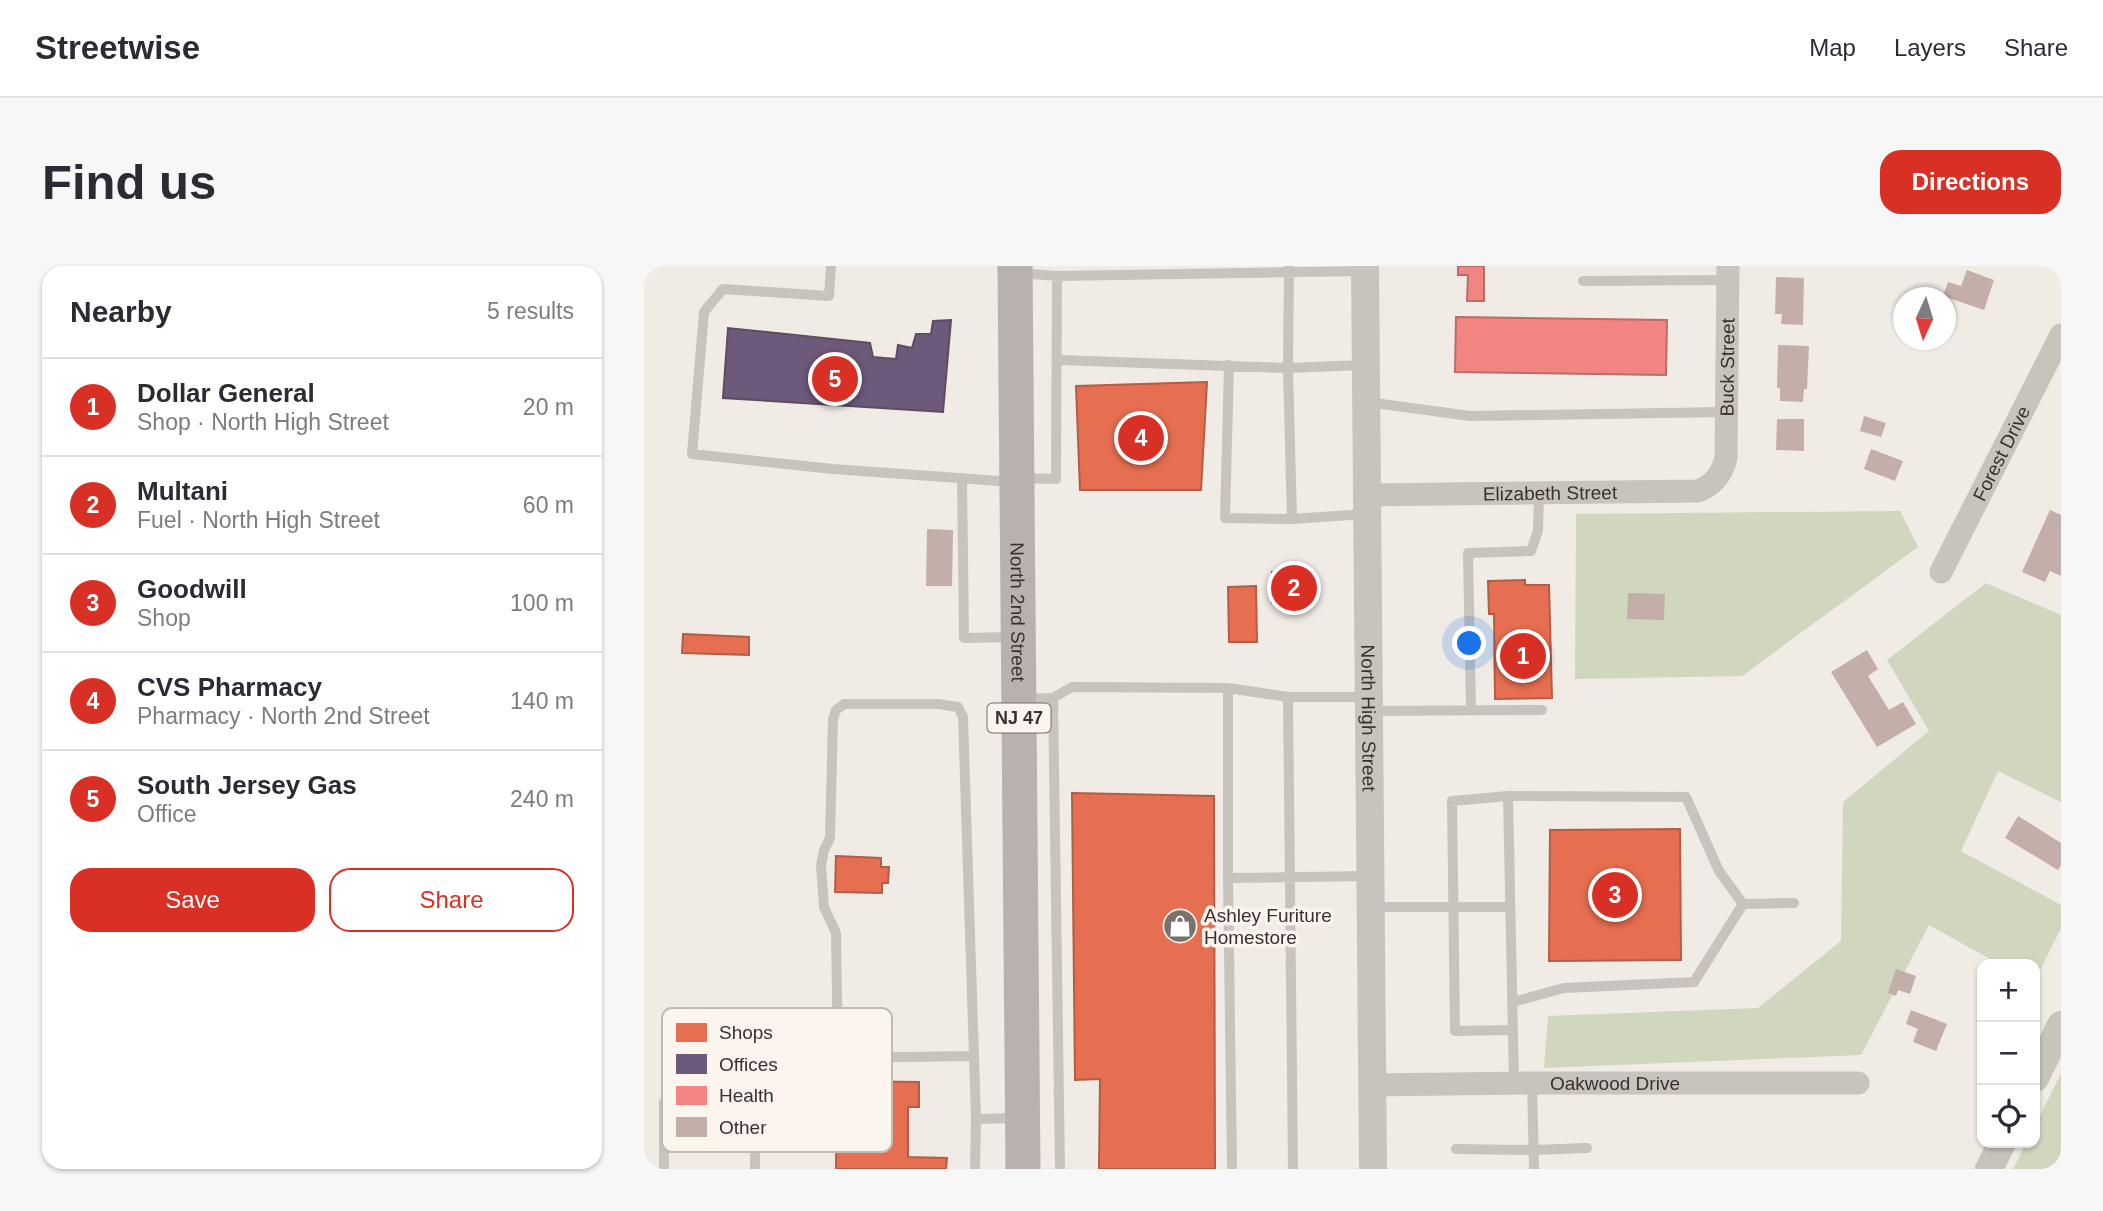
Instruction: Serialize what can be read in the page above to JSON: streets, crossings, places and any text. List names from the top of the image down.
{
  "streets": {
    "main road": ["North 2nd Street", "NJ 47"],
    "street": [
      "Buck Street",
      "Forest Drive",
      "Elizabeth Street",
      "North High Street",
      "Oakwood Drive"
    ]
  },
  "crossings": [
    ["Buck Street", "Elizabeth Street"],
    ["Elizabeth Street", "North High Street"],
    ["North High Street", "Oakwood Drive"]
  ],
  "places": {
    "shop": ["Ashley Furiture Homestore"]
  },
  "legend": [
    "Shops",
    "Offices",
    "Health",
    "Other"
  ],
  "north": "bottom",
  "page": {
    "header": "Streetwise",
    "nav": ["Map", "Layers", "Share"],
    "buttons": [
      "Directions",
      ["Save", "Share"]
    ],
    "title": "Find us",
    "heading": ["Nearby", "5 results"],
    "pins": [
      "5",
      "4",
      "2",
      "1",
      "3"
    ],
    "list": [
      {
        "mark": "1",
        "name": "Dollar General",
        "note": "Shop · North High Street",
        "value": "20 m"
      },
      {
        "mark": "2",
        "name": "Multani",
        "note": "Fuel · North High Street",
        "value": "60 m"
      },
      {
        "mark": "3",
        "name": "Goodwill",
        "note": "Shop",
        "value": "100 m"
      },
      {
        "mark": "4",
        "name": "CVS Pharmacy",
        "note": "Pharmacy · North 2nd Street",
        "value": "140 m"
      },
      {
        "mark": "5",
        "name": "South Jersey Gas",
        "note": "Office",
        "value": "240 m"
      }
    ],
    "map_buttons": ["+", "−"]
  }
}
